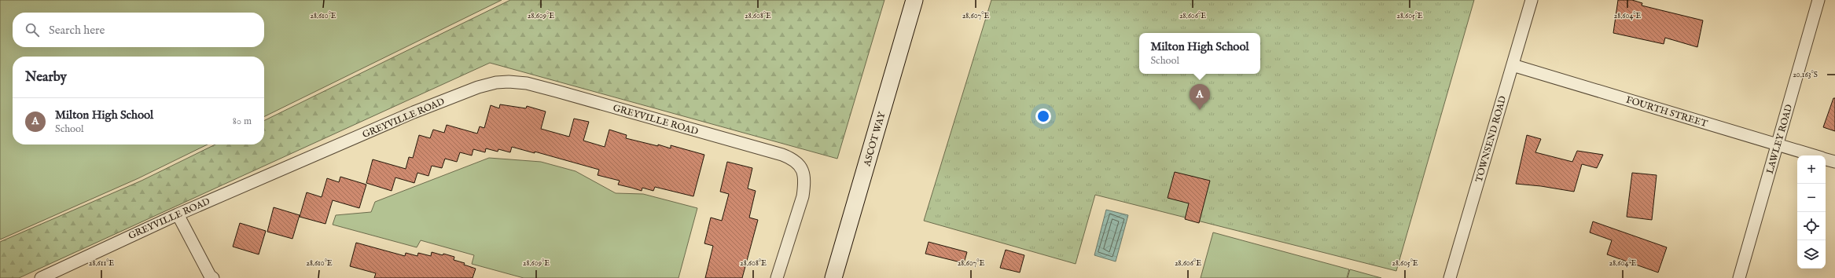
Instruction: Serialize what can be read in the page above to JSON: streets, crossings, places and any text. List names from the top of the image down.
{
  "streets": {
    "main road": ["ASCOT WAY"],
    "street": [
      "FOURTH STREET",
      "GREYVILLE ROAD",
      "TOWNSEND ROAD",
      "LAWLEY ROAD"
    ]
  },
  "crossings": [
    ["FOURTH STREET", "TOWNSEND ROAD"],
    ["FOURTH STREET", "LAWLEY ROAD"]
  ],
  "page": {
    "search": "Search here",
    "popup": ["Milton High School", "School"],
    "heading": "Nearby",
    "pins": "A",
    "list": [
      {
        "mark": "A",
        "name": "Milton High School",
        "note": "School",
        "value": "80 m"
      }
    ],
    "map_buttons": ["+", "−"]
  },
  "coordinates": [
    "28.610°E",
    "28.609°E",
    "28.608°E",
    "28.607°E",
    "28.606°E",
    "28.605°E",
    "28.604°E",
    "20.163°S",
    "28.611°E"
  ]
}
